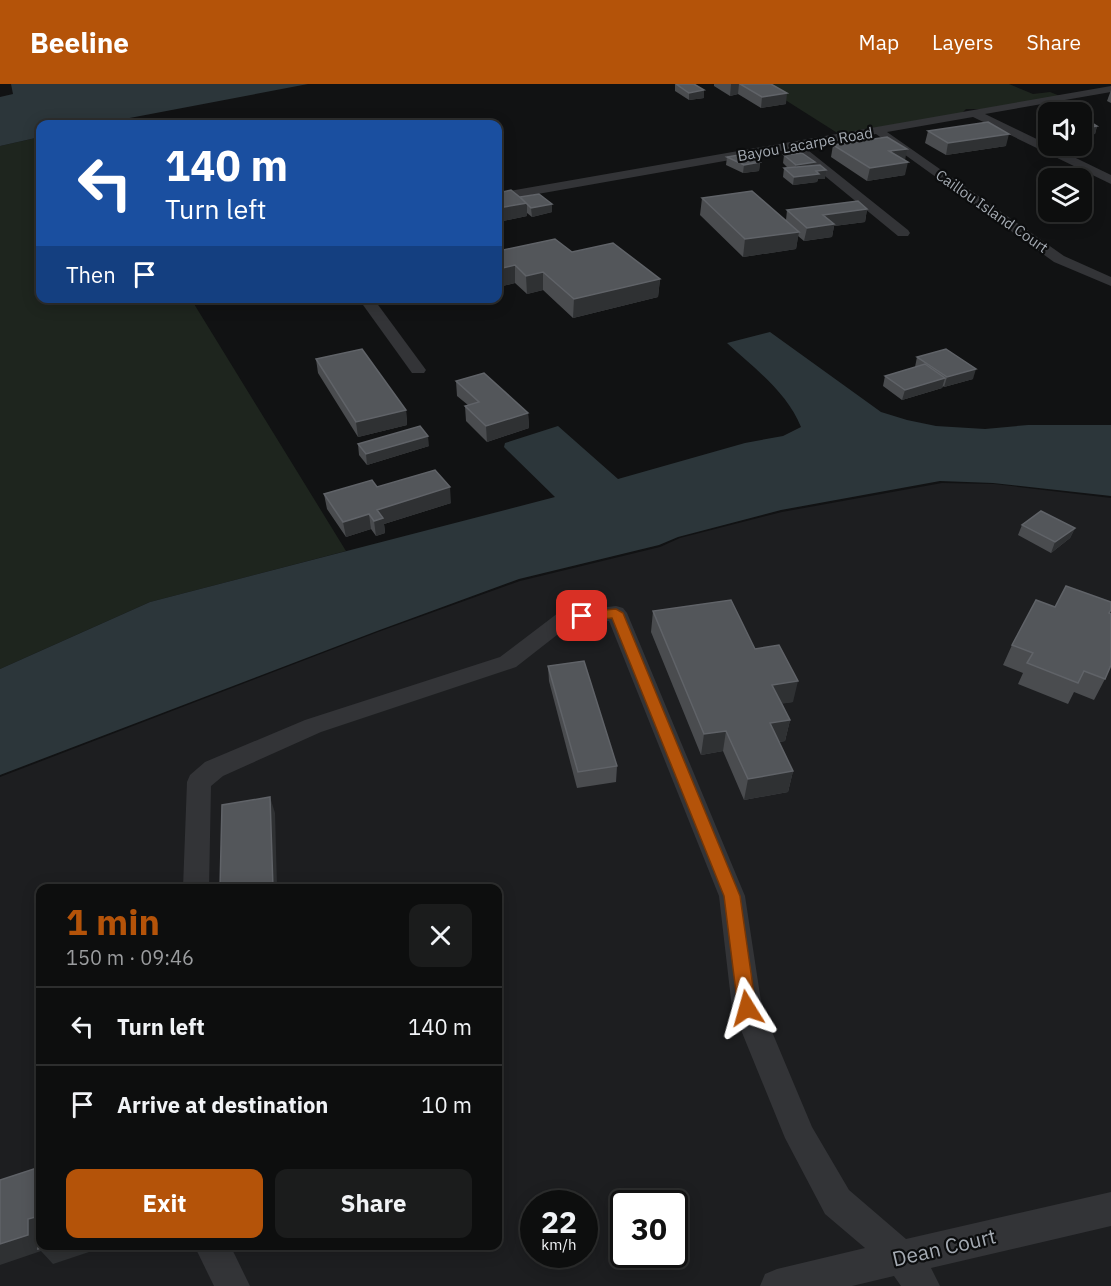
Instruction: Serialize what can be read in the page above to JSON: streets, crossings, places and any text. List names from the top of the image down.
{
  "streets": {
    "street": ["Bayou Lacarpe Road", "Caillou Island Court", "Dean Court"]
  },
  "crossings": [
    ["Bayou Lacarpe Road", "Caillou Island Court"]
  ],
  "page": {
    "header": "Beeline",
    "nav": ["Map", "Layers", "Share"],
    "turn": ["140 m", "Turn left"],
    "then": "Then",
    "heading": ["1 min", "150 m · 09:46"],
    "list": [
      {
        "name": "Turn left",
        "value": "140 m"
      },
      {
        "name": "Arrive at destination",
        "value": "10 m"
      }
    ],
    "buttons": ["Exit", "Share"],
    "speed": "22 km/h",
    "limit": "30"
  }
}
